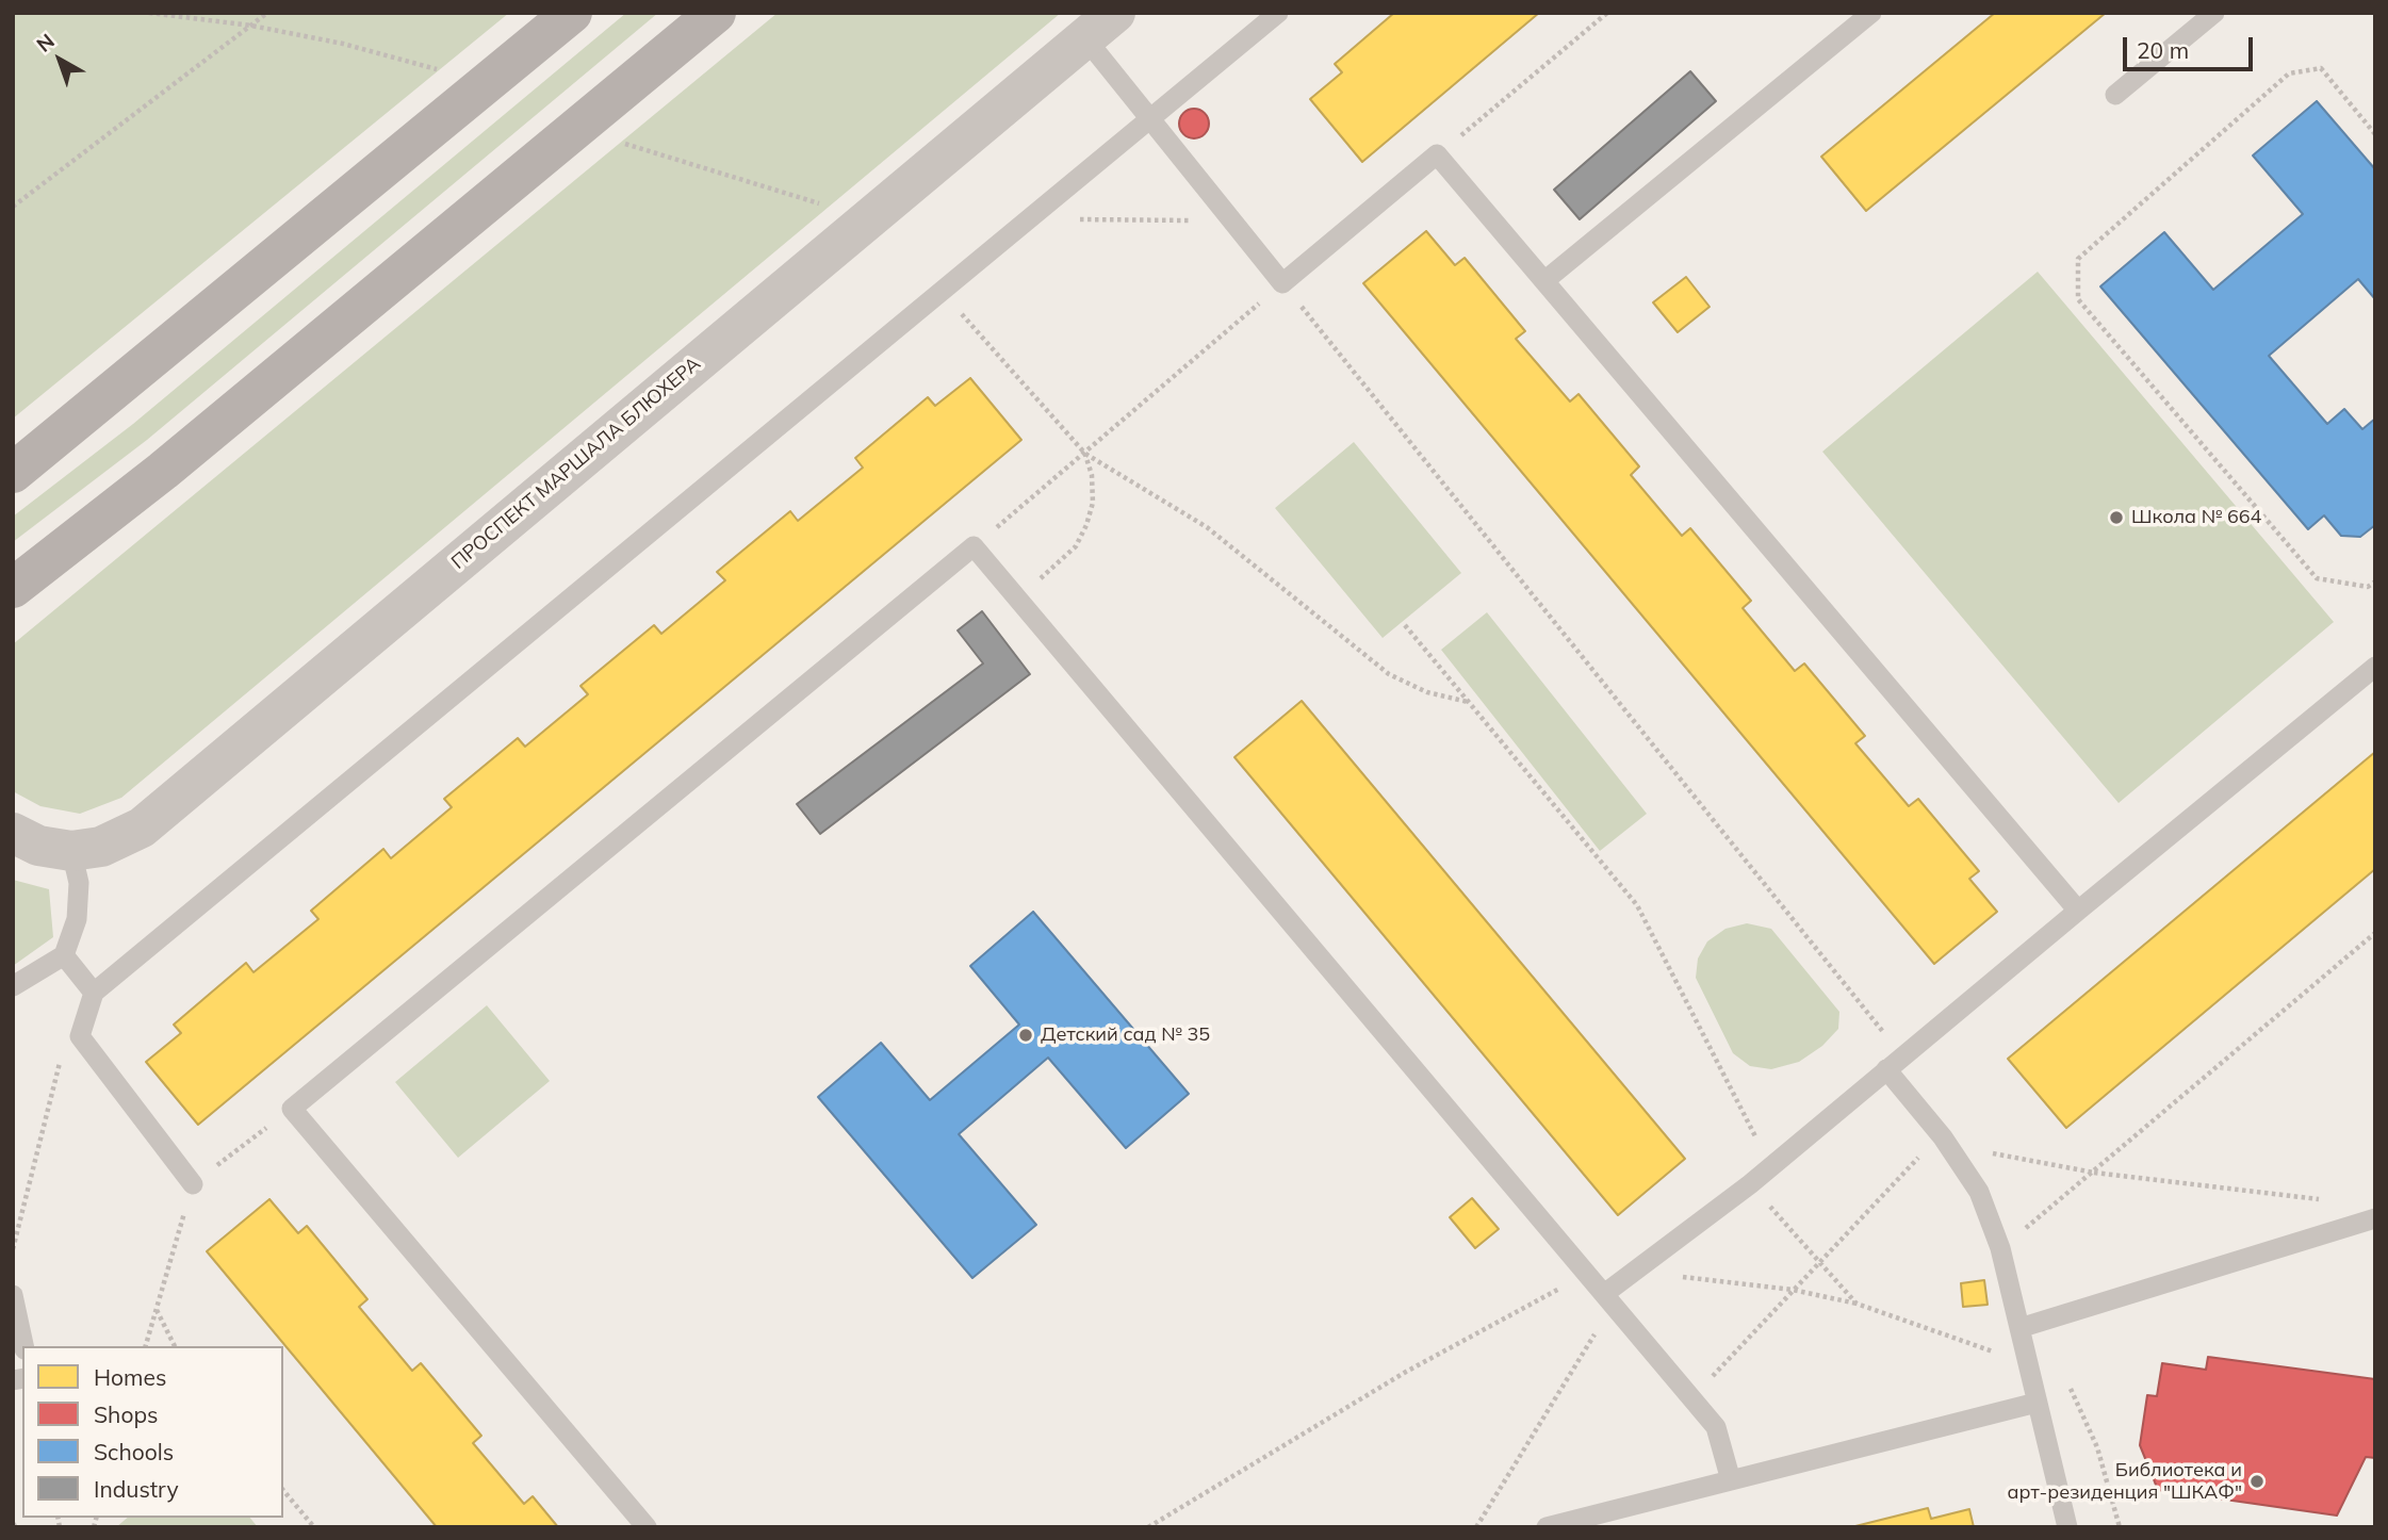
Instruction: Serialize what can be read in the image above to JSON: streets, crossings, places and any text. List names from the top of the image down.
{
  "streets": {
    "street": ["ПРОСПЕКТ МАРШАЛА БЛЮХЕРА"]
  },
  "places": ["Школа № 664", "Детский сад № 35", "Библиотека и арт-резиденция \"ШКАФ\""],
  "legend": [
    "Homes",
    "Shops",
    "Schools",
    "Industry"
  ],
  "scale_bar": "20 m",
  "north": "top left"
}
